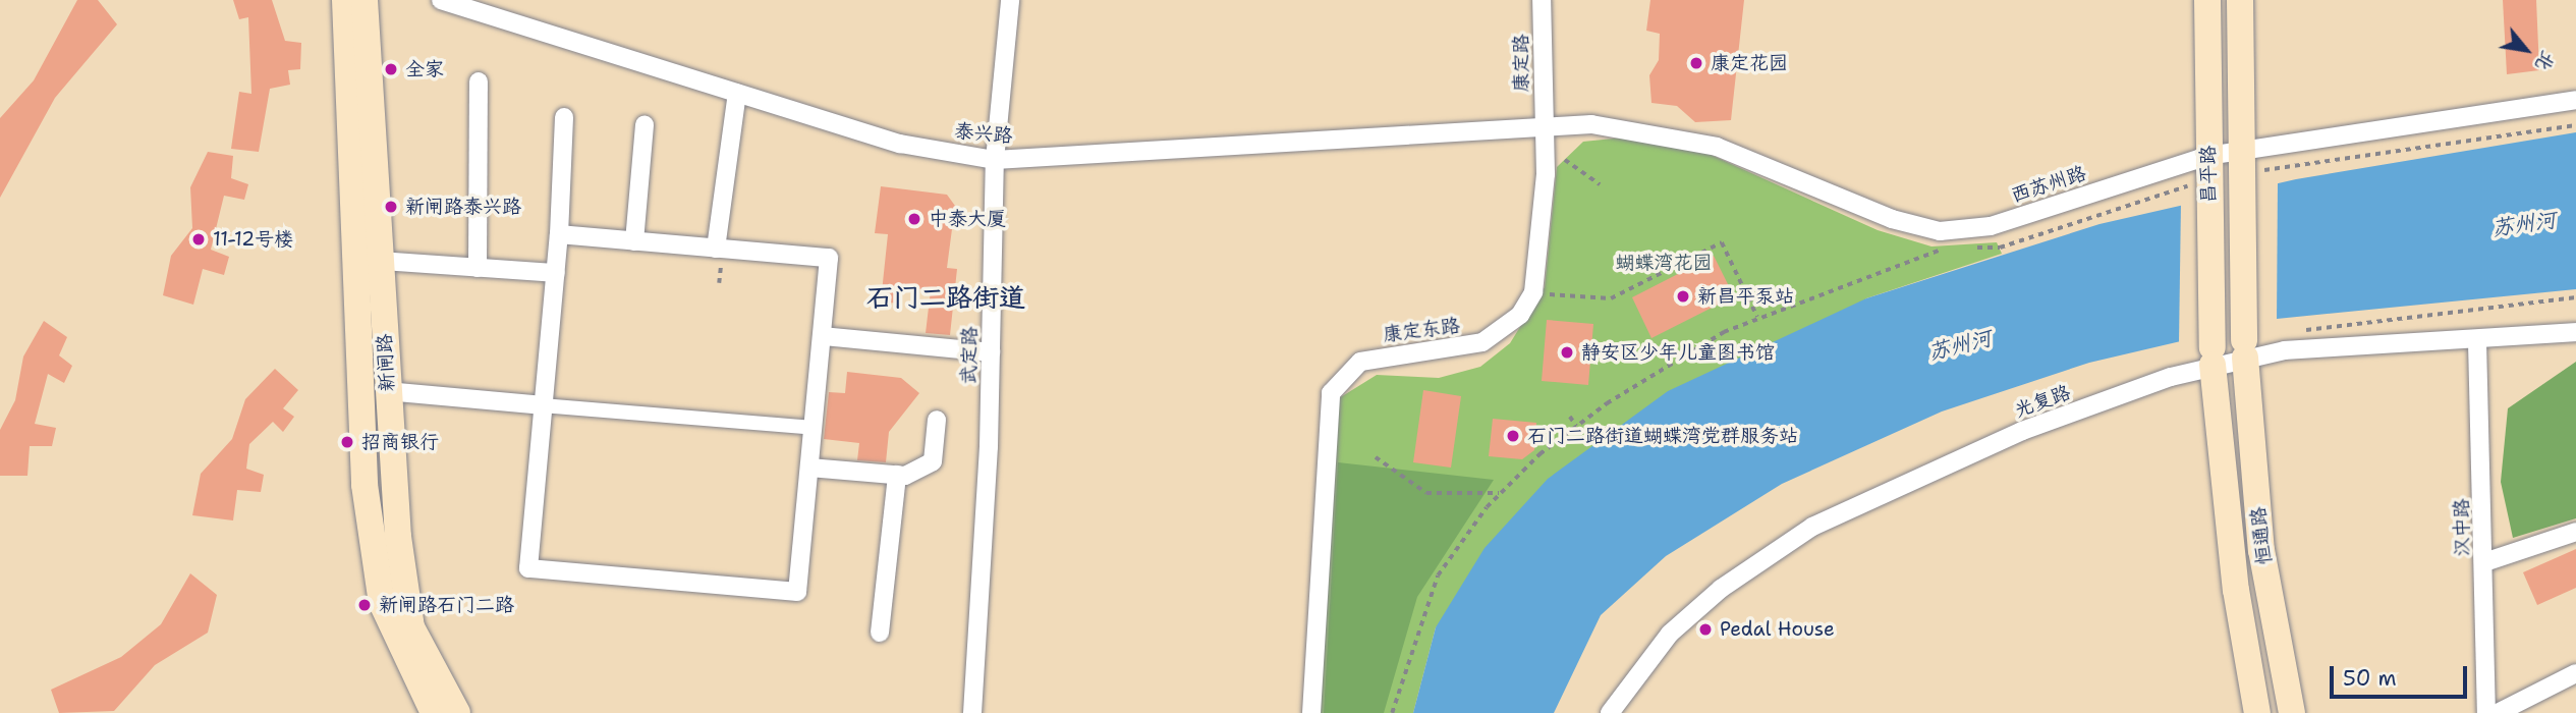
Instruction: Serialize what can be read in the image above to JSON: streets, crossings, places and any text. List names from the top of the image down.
{
  "streets": {
    "main road": ["昌平路", "新闸路", "恒通路"],
    "street": [
      "康定路",
      "泰兴路",
      "西苏州路",
      "康定东路",
      "武定路",
      "光复路",
      "汉中路"
    ]
  },
  "crossings": [
    ["康定路", "泰兴路"],
    ["康定路", "西苏州路"],
    ["康定路", "康定东路"],
    ["泰兴路", "西苏州路"],
    ["泰兴路", "康定东路"],
    ["泰兴路", "武定路"],
    ["昌平路", "西苏州路"],
    ["昌平路", "光复路"],
    ["昌平路", "恒通路"],
    ["西苏州路", "康定东路"],
    ["光复路", "汉中路"],
    ["光复路", "恒通路"]
  ],
  "districts": ["石门二路街道"],
  "water": ["苏州河"],
  "parks": ["蝴蝶湾花园"],
  "places": [
    "康定花园",
    "全家",
    "新闸路泰兴路",
    "中泰大厦",
    "11-12号楼",
    "新昌平泵站",
    "静安区少年儿童图书馆",
    "石门二路街道蝴蝶湾党群服务站",
    "招商银行",
    "新闸路石门二路",
    "Pedal House"
  ],
  "scale_bar": "50 m",
  "north": "bottom right"
}
